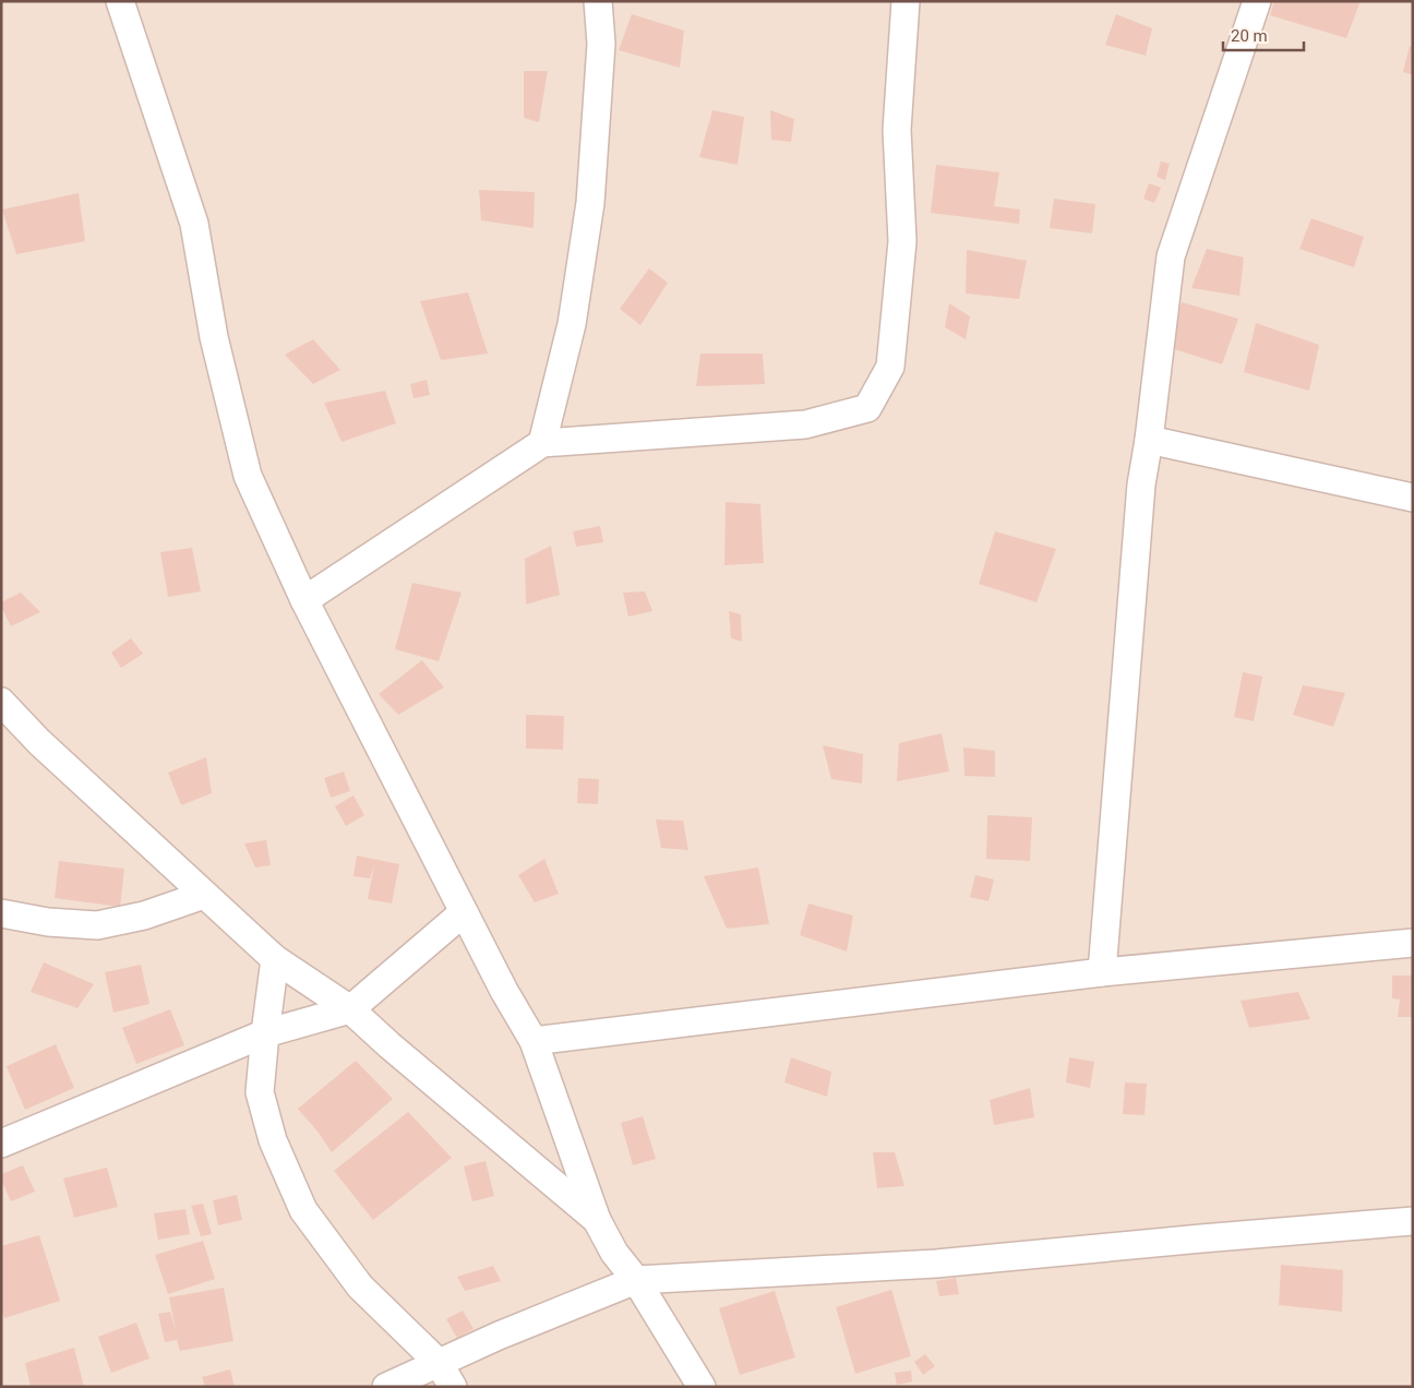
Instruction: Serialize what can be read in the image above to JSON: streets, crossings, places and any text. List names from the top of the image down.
{
  "scale_bar": "20 m"
}
